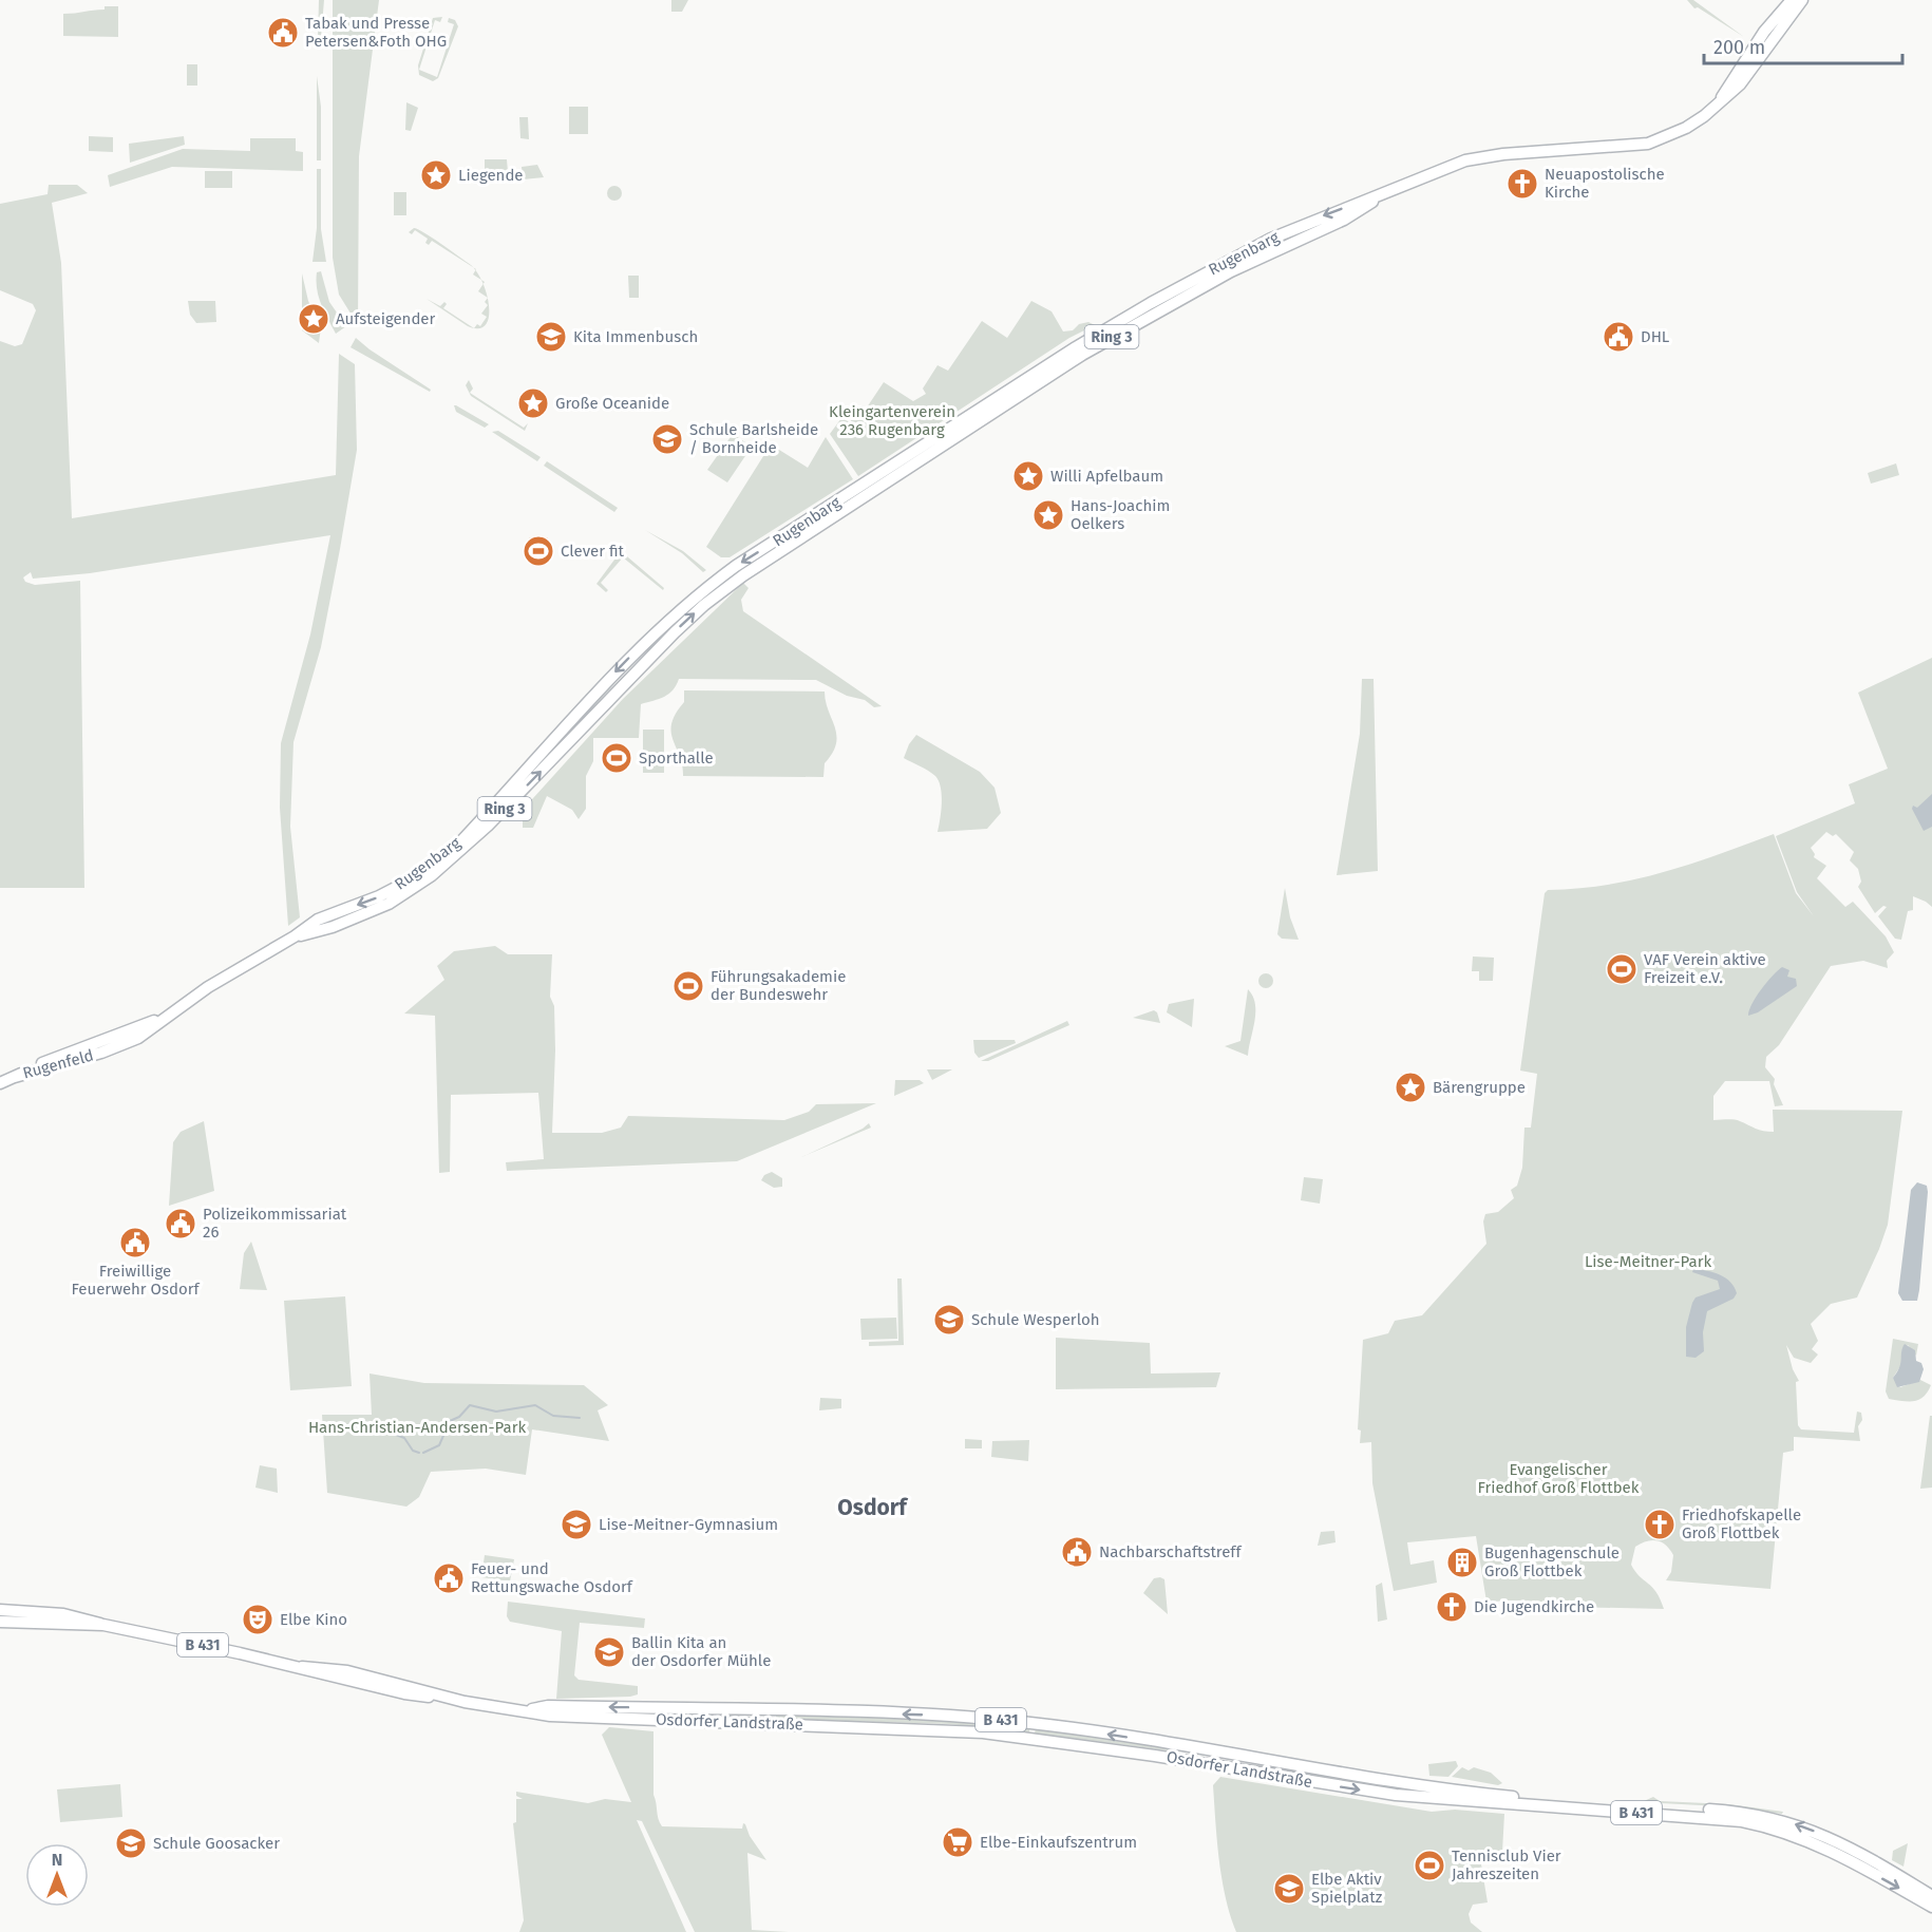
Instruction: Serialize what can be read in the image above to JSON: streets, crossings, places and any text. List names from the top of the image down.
{
  "streets": {
    "main road": [
      "Rugenbarg",
      "Ring 3",
      "Rugenfeld",
      "B 431",
      "Osdorfer Landstraße"
    ]
  },
  "crossings": [
    ["Rugenbarg", "Rugenfeld"],
    ["B 431", "Osdorfer Landstraße"]
  ],
  "districts": ["Osdorf"],
  "parks": [
    "Kleingartenverein 236 Rugenbarg",
    "Lise-Meitner-Park",
    "Hans-Christian-Andersen-Park",
    "Evangelischer Friedhof Groß Flottbek"
  ],
  "places": {
    "public building": [
      "Tabak und Presse Petersen&Foth OHG",
      "DHL",
      "Polizeikommissariat 26",
      "Freiwillige Feuerwehr Osdorf",
      "Nachbarschaftstreff",
      "Feuer- und Rettungswache Osdorf"
    ],
    "place": [
      "Liegende",
      "Aufsteigender",
      "Große Oceanide",
      "Willi Apfelbaum",
      "Hans-Joachim Oelkers",
      "Bärengruppe"
    ],
    "church": ["Neuapostolische Kirche", "Friedhofskapelle Groß Flottbek", "Die Jugendkirche"],
    "school or university": [
      "Kita Immenbusch",
      "Schule Barlsheide / Bornheide",
      "Schule Wesperloh",
      "Lise-Meitner-Gymnasium",
      "Ballin Kita an der Osdorfer Mühle",
      "Schule Goosacker",
      "Elbe Aktiv Spielplatz"
    ],
    "sports": [
      "Clever fit",
      "Sporthalle",
      "VAF Verein aktive Freizeit e.V.",
      "Führungsakademie der Bundeswehr",
      "Tennisclub Vier Jahreszeiten"
    ],
    "building": ["Bugenhagenschule Groß Flottbek"],
    "theatre": ["Elbe Kino"],
    "supermarket": ["Elbe-Einkaufszentrum"]
  },
  "scale_bar": "200 m",
  "north": "top"
}
